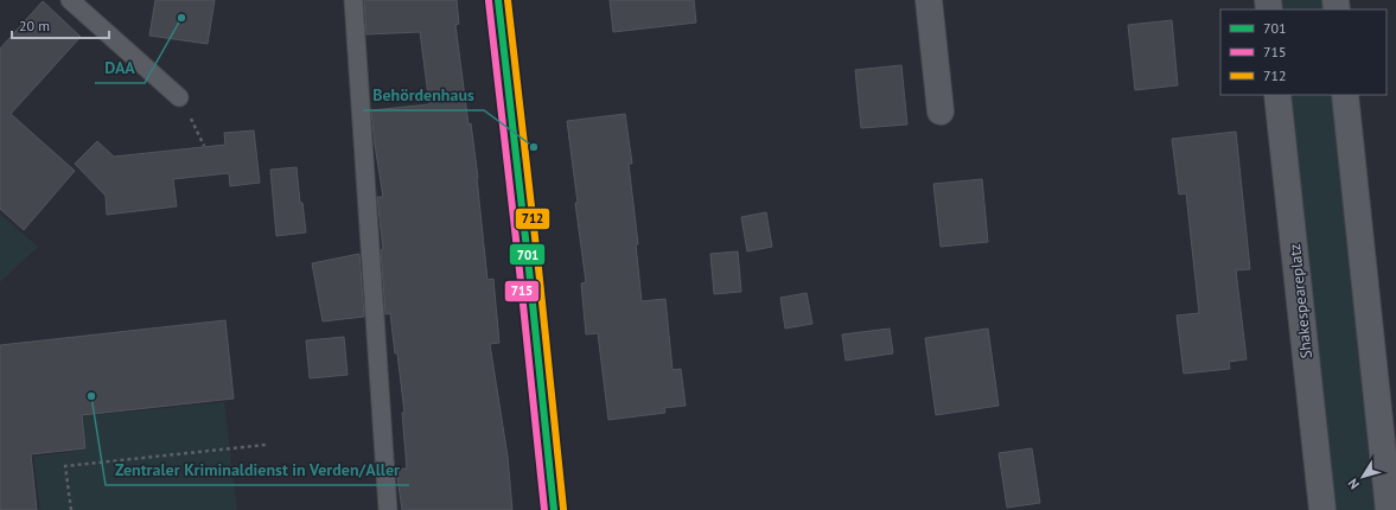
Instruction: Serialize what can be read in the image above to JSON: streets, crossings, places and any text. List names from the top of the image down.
{
  "streets": {
    "street": ["Shakespeareplatz"]
  },
  "places": ["DAA", "Behördenhaus", "Zentraler Kriminaldienst in Verden/Aller"],
  "lines": ["transit line 701", "transit line 712", "transit line 715"],
  "legend": ["701", "715", "712"],
  "scale_bar": "20 m",
  "north": "bottom left"
}
